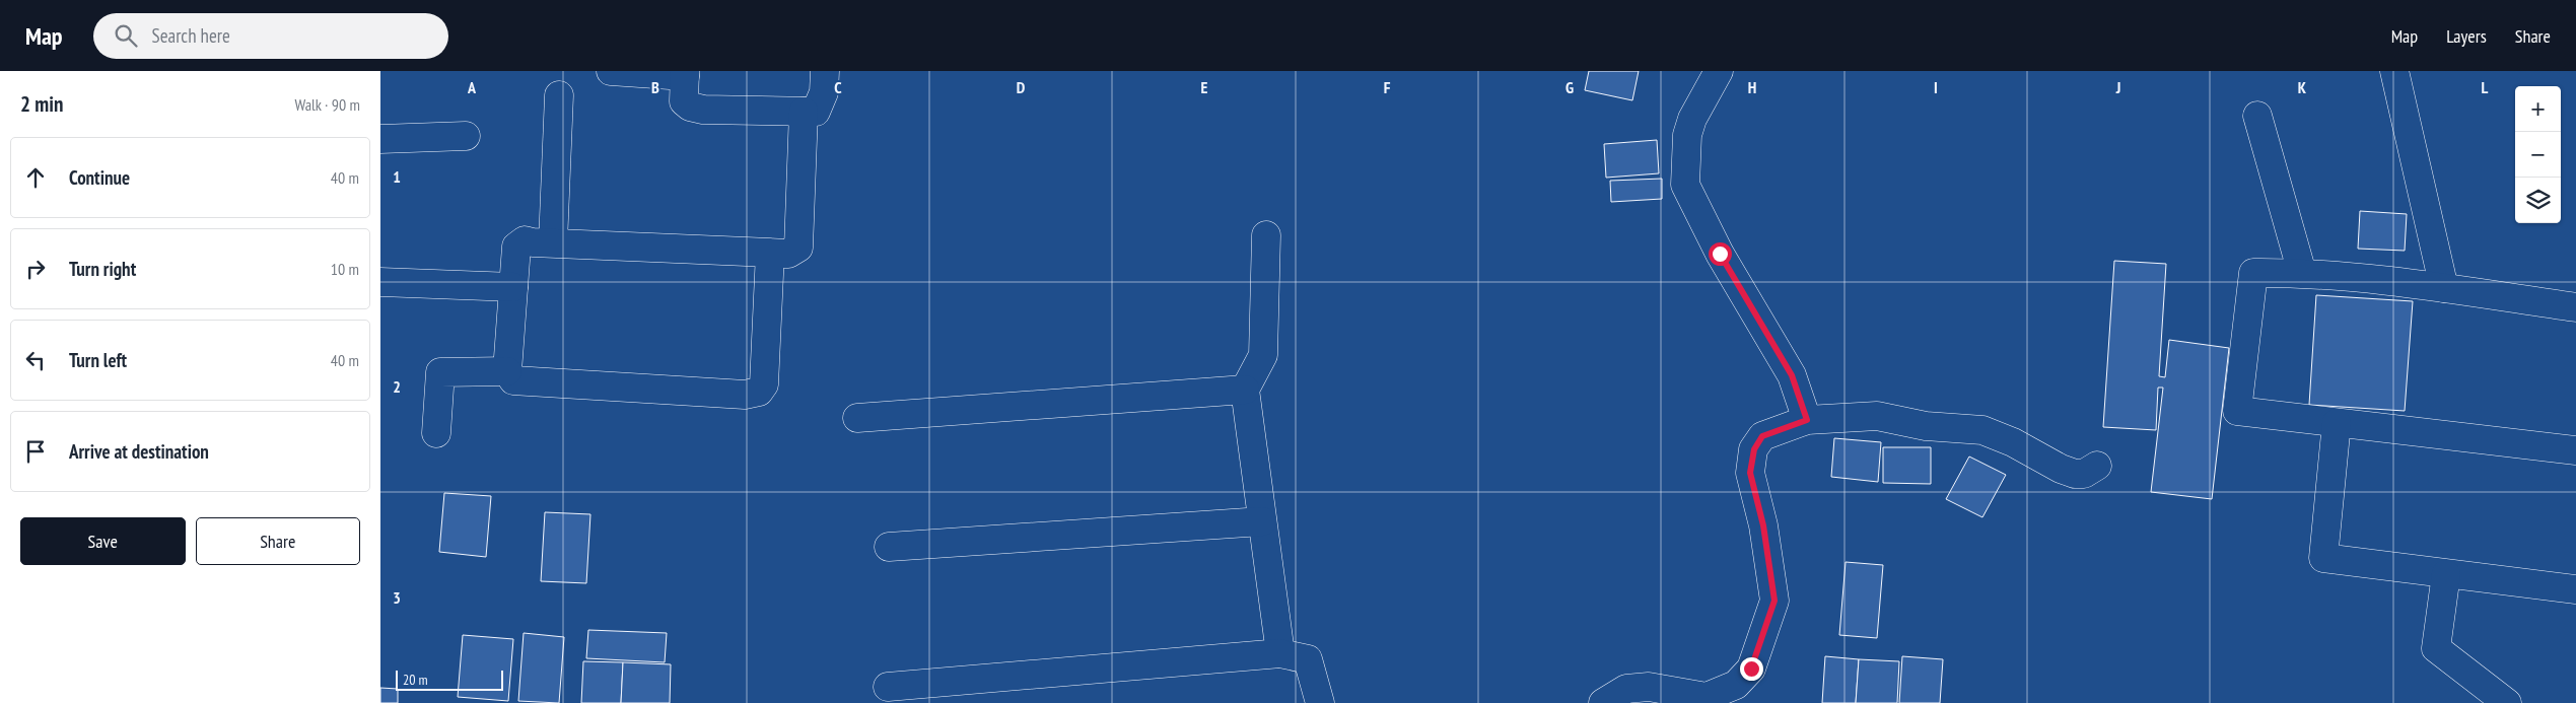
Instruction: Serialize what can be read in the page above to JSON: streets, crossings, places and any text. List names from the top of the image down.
{
  "scale_bar": "20 m",
  "page": {
    "header": "Map",
    "search": "Search here",
    "nav": ["Map", "Layers", "Share"],
    "heading": ["2 min", "Walk · 90 m"],
    "map_buttons": ["+", "−"],
    "list": [
      ["Continue", "40 m"],
      ["Turn right", "10 m"],
      ["Turn left", "40 m"],
      "Arrive at destination"
    ],
    "buttons": ["Save", "Share"],
    "scale": "20 m"
  },
  "grid": {
    "columns": [
      "A",
      "B",
      "C",
      "D",
      "E",
      "F",
      "G",
      "H",
      "I",
      "J",
      "K",
      "L"
    ],
    "rows": ["1", "2", "3"]
  }
}
